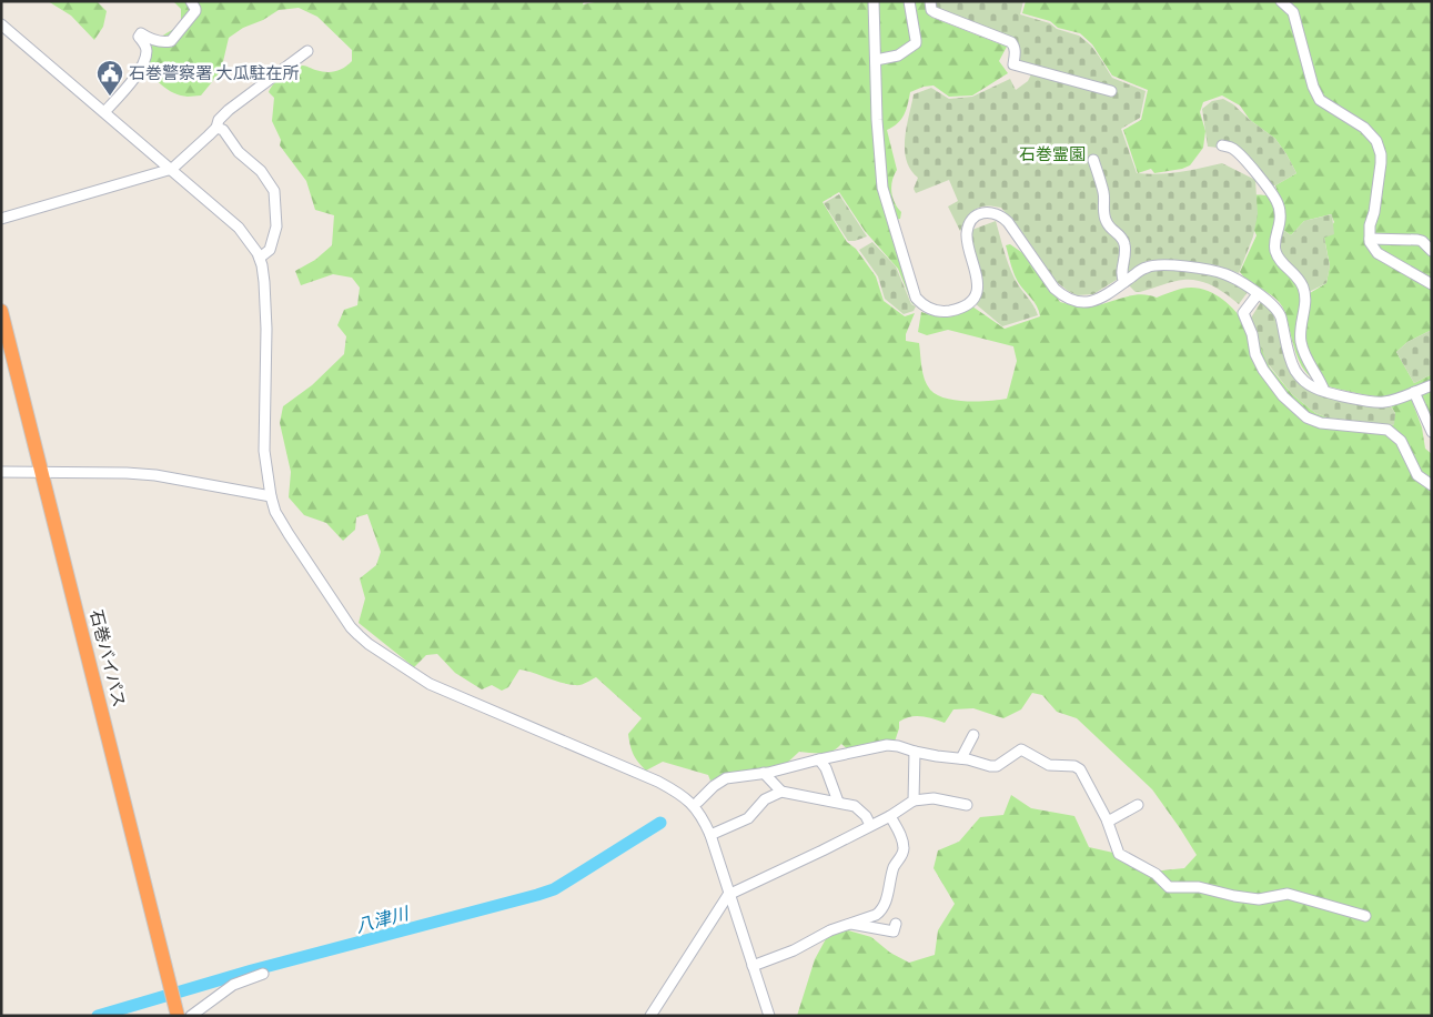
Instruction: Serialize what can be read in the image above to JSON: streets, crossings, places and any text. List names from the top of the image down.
{
  "streets": {
    "highway": ["石巻バイパス"]
  },
  "water": ["八津川"],
  "parks": ["石巻霊園"],
  "places": {
    "public building": ["石巻警察署 大瓜駐在所"]
  }
}
